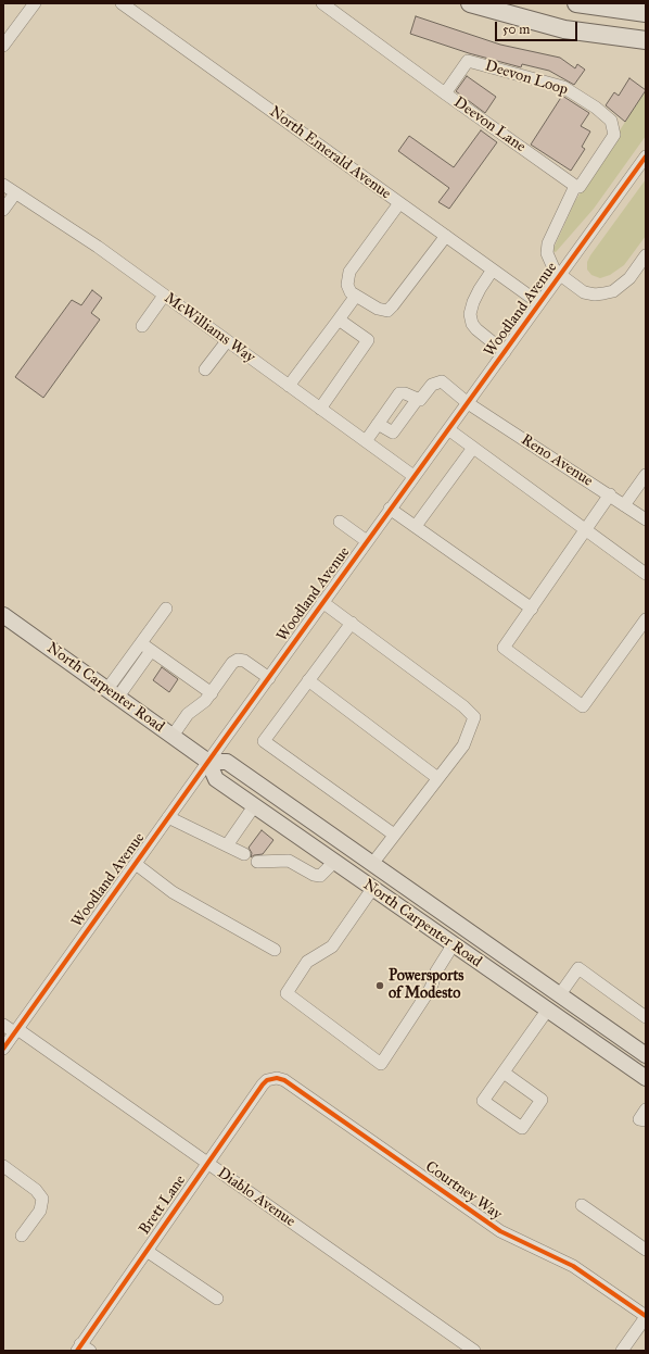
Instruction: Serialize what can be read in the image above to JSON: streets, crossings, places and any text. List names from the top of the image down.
{
  "streets": {
    "main road": ["North Carpenter Road"],
    "street": [
      "Deevon Loop",
      "Deevon Lane",
      "North Emerald Avenue",
      "Woodland Avenue",
      "McWilliams Way",
      "Reno Avenue",
      "Courtney Way",
      "Diablo Avenue",
      "Brett Lane"
    ]
  },
  "crossings": [
    ["Deevon Loop", "Deevon Lane"],
    ["North Emerald Avenue", "Woodland Avenue"],
    ["Woodland Avenue", "McWilliams Way"],
    ["Woodland Avenue", "Reno Avenue"],
    ["Woodland Avenue", "North Carpenter Road"],
    ["Woodland Avenue", "Diablo Avenue"],
    ["Courtney Way", "Brett Lane"],
    ["Diablo Avenue", "Brett Lane"]
  ],
  "places": ["Powersports of Modesto"],
  "scale_bar": "50 m"
}
